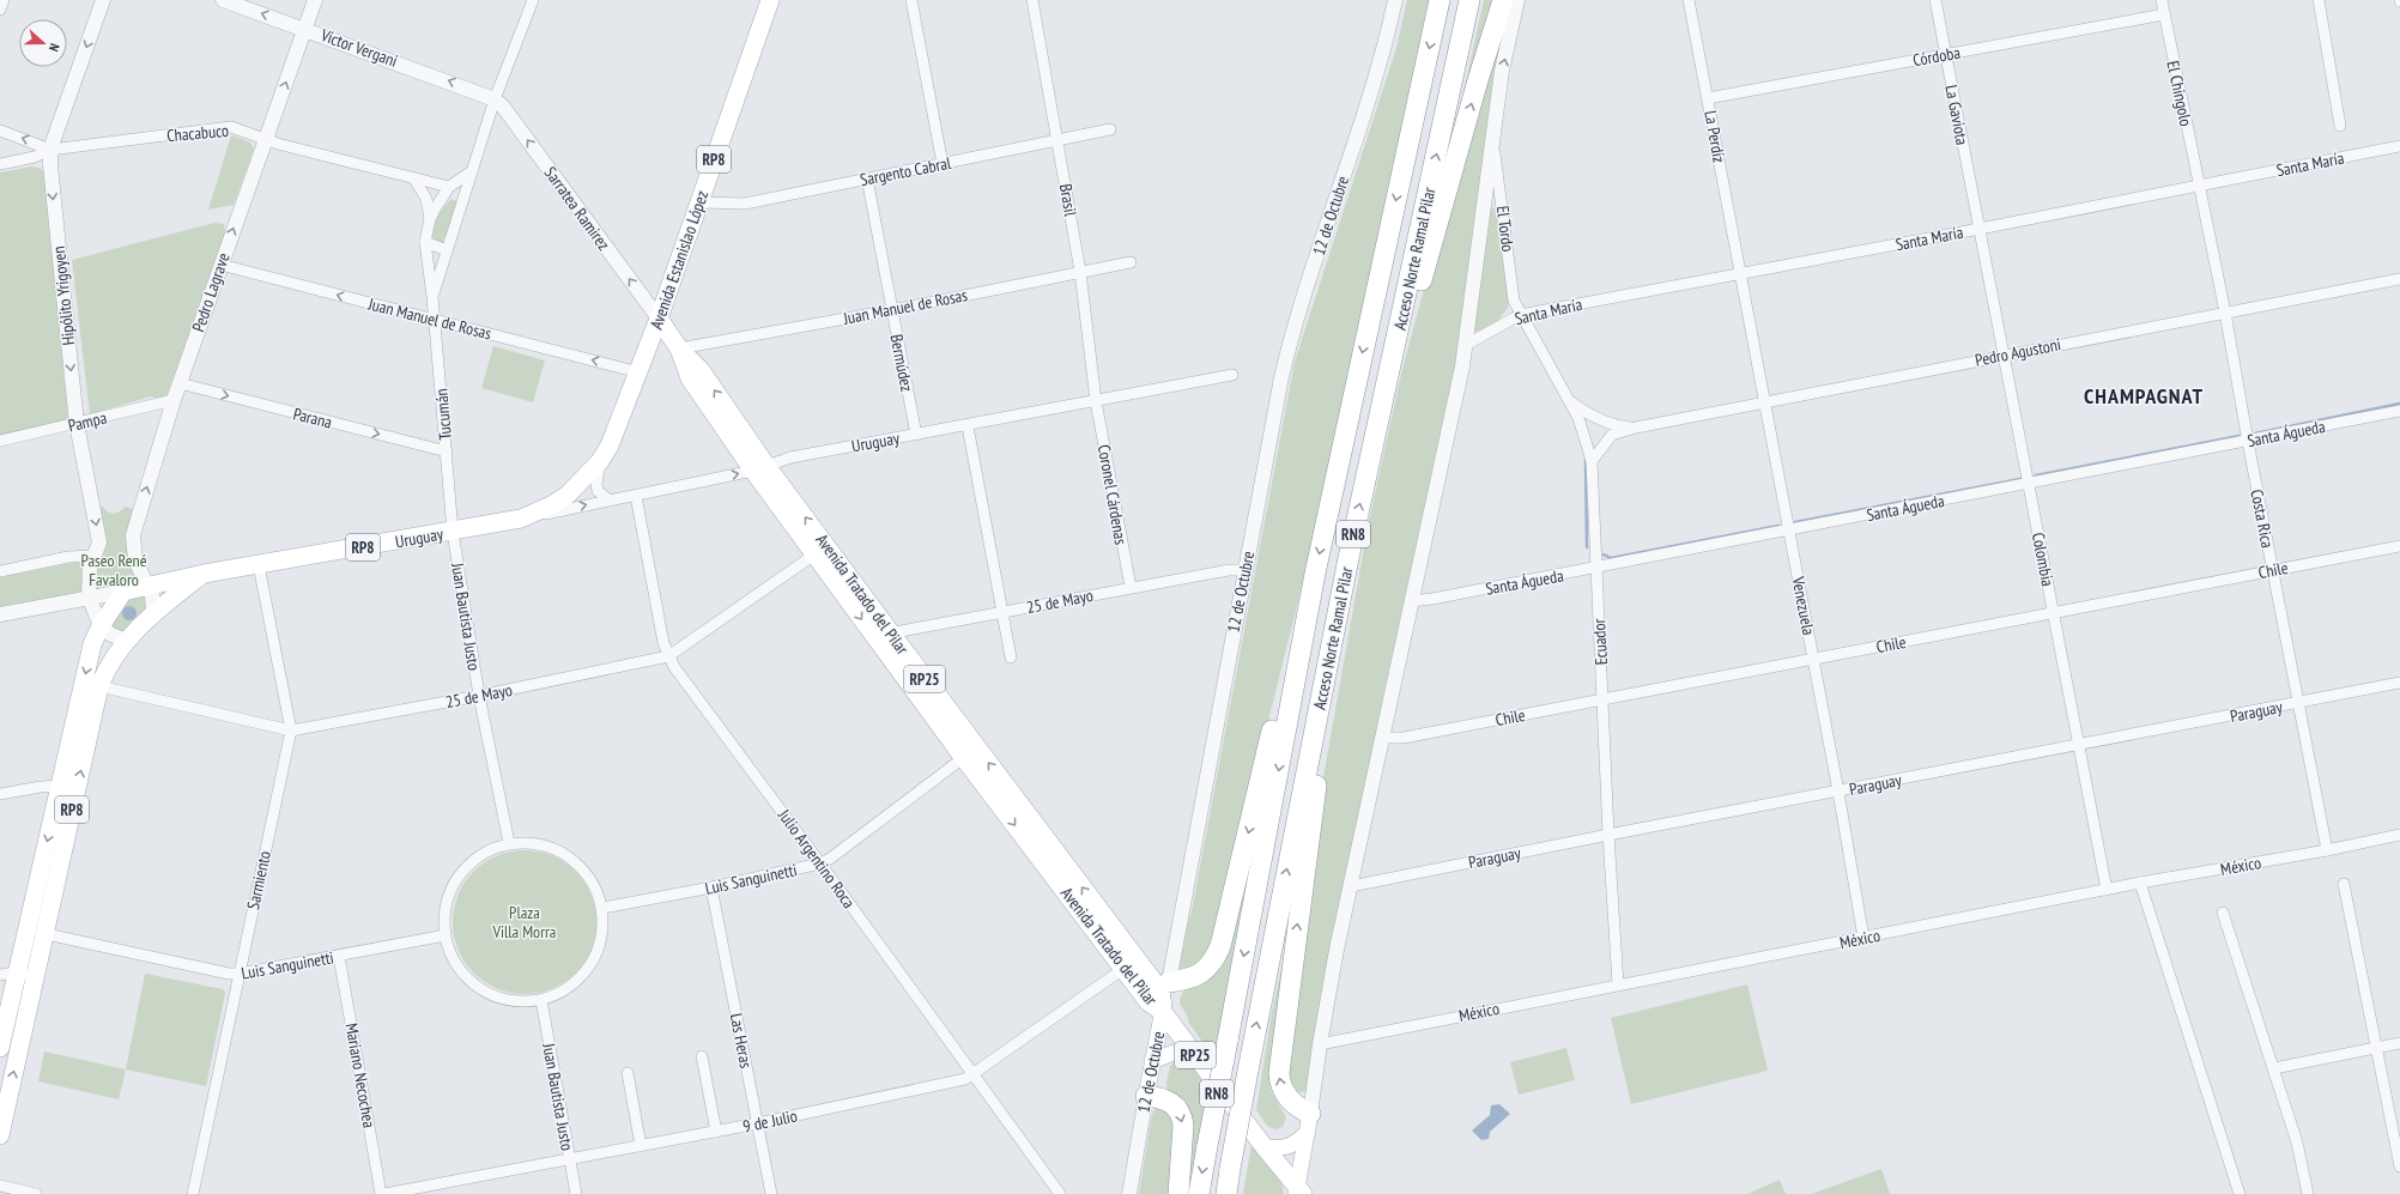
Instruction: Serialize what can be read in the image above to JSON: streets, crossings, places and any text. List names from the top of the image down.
{
  "streets": {
    "highway": ["Acceso Norte Ramal Pilar", "RN8"],
    "main road": [
      "RP8",
      "12 de Octubre",
      "Avenida Estanislao López",
      "Uruguay",
      "Avenida Tratado del Pilar",
      "RP25"
    ],
    "street": [
      "Víctor Vergani",
      "Córdoba",
      "El Chingolo",
      "La Gaviota",
      "Chacabuco",
      "La Perdíz",
      "Santa María",
      "Sargento Cabral",
      "Brasil",
      "Sarratea Ramirez",
      "El Tordo",
      "Pedro Lagrave",
      "Hipólito Yrigoyen",
      "Juan Manuel de Rosas",
      "Pedro Agustoni",
      "Bermúdez",
      "Tucumán",
      "Parana",
      "Pampa",
      "Santa Águeda",
      "Coronel Cárdenas",
      "Costa Rica",
      "Colombia",
      "Chile",
      "25 de Mayo",
      "Venezuela",
      "Juan Bautista Justo",
      "Ecuador",
      "Paraguay",
      "Julio Argentino Roca",
      "México",
      "Luis Sanguinetti",
      "Sarmiento",
      "Las Heras",
      "Mariano Necochea",
      "9 de Julio"
    ]
  },
  "crossings": [
    ["Víctor Vergani", "Sarratea Ramirez"],
    ["Víctor Vergani", "Pedro Lagrave"],
    ["Víctor Vergani", "Tucumán"],
    ["Córdoba", "El Chingolo"],
    ["Córdoba", "La Gaviota"],
    ["Córdoba", "La Perdíz"],
    ["El Chingolo", "Santa María"],
    ["El Chingolo", "Costa Rica"],
    ["La Gaviota", "Santa María"],
    ["La Gaviota", "Colombia"],
    ["Chacabuco", "Pedro Lagrave"],
    ["Chacabuco", "Hipólito Yrigoyen"],
    ["Chacabuco", "Tucumán"],
    ["La Perdíz", "Santa María"],
    ["La Perdíz", "Venezuela"],
    ["RP8", "Pedro Lagrave"],
    ["RP8", "Uruguay"],
    ["RP8", "25 de Mayo"],
    ["RP8", "Luis Sanguinetti"],
    ["Santa María", "El Tordo"],
    ["Santa María", "Costa Rica"],
    ["Santa María", "Colombia"],
    ["Santa María", "Venezuela"],
    ["Santa María", "Ecuador"],
    ["Sargento Cabral", "Brasil"],
    ["Sargento Cabral", "Avenida Estanislao López"],
    ["Sargento Cabral", "Bermúdez"],
    ["Brasil", "Juan Manuel de Rosas"],
    ["Brasil", "Uruguay"],
    ["Brasil", "Coronel Cárdenas"],
    ["Sarratea Ramirez", "Avenida Estanislao López"],
    ["Sarratea Ramirez", "Tucumán"],
    ["Sarratea Ramirez", "Avenida Tratado del Pilar"],
    ["12 de Octubre", "Avenida Tratado del Pilar"],
    ["12 de Octubre", "25 de Mayo"],
    ["12 de Octubre", "RP25"],
    ["El Tordo", "Ecuador"],
    ["Avenida Estanislao López", "Juan Manuel de Rosas"],
    ["Avenida Estanislao López", "Uruguay"],
    ["Avenida Estanislao López", "Avenida Tratado del Pilar"],
    ["Pedro Lagrave", "Juan Manuel de Rosas"],
    ["Pedro Lagrave", "Parana"],
    ["Pedro Lagrave", "Pampa"],
    ["Hipólito Yrigoyen", "Pampa"],
    ["Juan Manuel de Rosas", "Bermúdez"],
    ["Juan Manuel de Rosas", "Tucumán"],
    ["Juan Manuel de Rosas", "Avenida Tratado del Pilar"],
    ["Pedro Agustoni", "Costa Rica"],
    ["Pedro Agustoni", "Colombia"],
    ["Pedro Agustoni", "Venezuela"],
    ["Pedro Agustoni", "Ecuador"],
    ["Bermúdez", "Uruguay"],
    ["Tucumán", "Parana"],
    ["Tucumán", "Uruguay"],
    ["Tucumán", "Juan Bautista Justo"],
    ["Santa Águeda", "Costa Rica"],
    ["Santa Águeda", "Colombia"],
    ["Santa Águeda", "Venezuela"],
    ["Santa Águeda", "Ecuador"],
    ["Uruguay", "Coronel Cárdenas"],
    ["Uruguay", "Avenida Tratado del Pilar"],
    ["Uruguay", "Juan Bautista Justo"],
    ["Uruguay", "Julio Argentino Roca"],
    ["Uruguay", "Sarmiento"],
    ["Coronel Cárdenas", "25 de Mayo"],
    ["Costa Rica", "Chile"],
    ["Costa Rica", "Paraguay"],
    ["Costa Rica", "México"],
    ["Colombia", "Chile"],
    ["Colombia", "Paraguay"],
    ["Colombia", "México"],
    ["Chile", "Venezuela"],
    ["Chile", "Ecuador"],
    ["Avenida Tratado del Pilar", "25 de Mayo"],
    ["Avenida Tratado del Pilar", "RP25"],
    ["Avenida Tratado del Pilar", "Luis Sanguinetti"],
    ["Avenida Tratado del Pilar", "9 de Julio"],
    ["25 de Mayo", "Juan Bautista Justo"],
    ["25 de Mayo", "Julio Argentino Roca"],
    ["25 de Mayo", "Sarmiento"],
    ["Venezuela", "Paraguay"],
    ["Venezuela", "México"],
    ["Juan Bautista Justo", "Luis Sanguinetti"],
    ["Juan Bautista Justo", "9 de Julio"],
    ["Ecuador", "Paraguay"],
    ["Ecuador", "México"],
    ["Julio Argentino Roca", "Luis Sanguinetti"],
    ["Julio Argentino Roca", "9 de Julio"],
    ["Luis Sanguinetti", "Sarmiento"],
    ["Luis Sanguinetti", "Las Heras"],
    ["Luis Sanguinetti", "Mariano Necochea"],
    ["Las Heras", "9 de Julio"],
    ["Mariano Necochea", "9 de Julio"]
  ],
  "one_way": [
    "Víctor Vergani",
    "Sarratea Ramirez",
    "Pedro Lagrave",
    "Hipólito Yrigoyen",
    "Juan Manuel de Rosas",
    "Parana"
  ],
  "districts": ["CHAMPAGNAT"],
  "parks": ["Paseo René Favaloro", "Plaza Villa Morra"],
  "north": "right"
}
